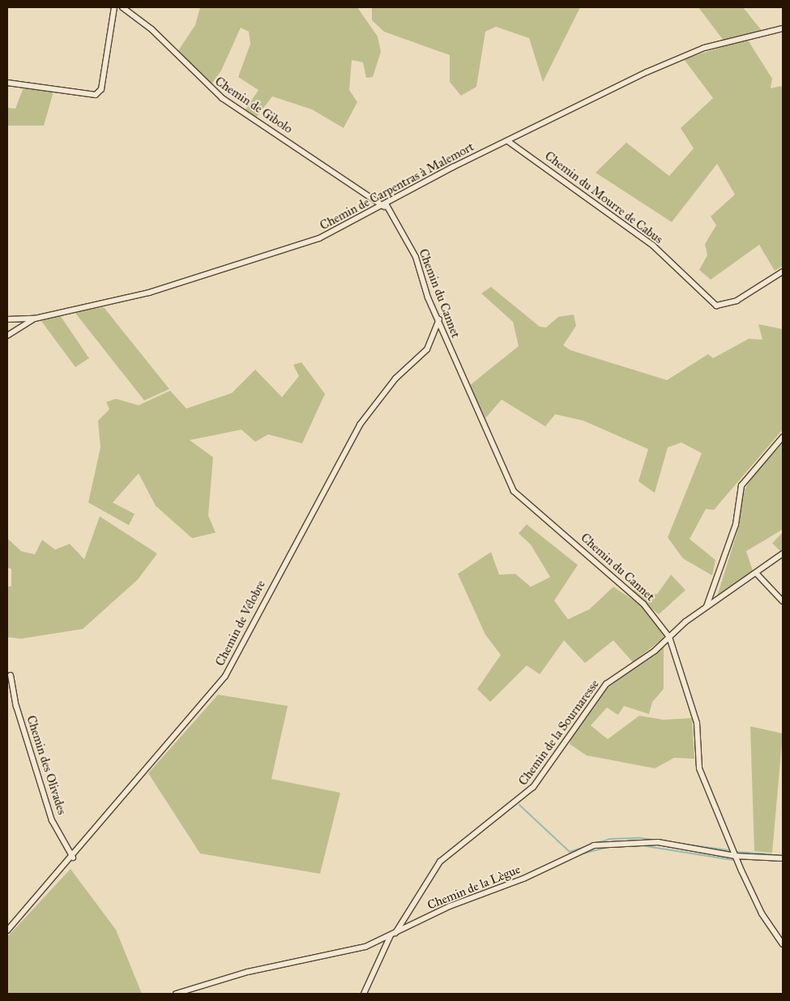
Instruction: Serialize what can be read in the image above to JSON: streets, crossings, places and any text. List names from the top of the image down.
{
  "streets": {
    "street": [
      "Chemin de Gibolo",
      "Chemin de Carpentras à Malemort",
      "Chemin du Mourre de Cabus",
      "Chemin du Cannet",
      "Chemin de Vélobre",
      "Chemin de la Sournaresse",
      "Chemin des Olivades",
      "Chemin de la Lègue"
    ]
  },
  "crossings": [
    ["Chemin de Gibolo", "Chemin de Carpentras à Malemort"],
    ["Chemin de Gibolo", "Chemin du Cannet"],
    ["Chemin de Carpentras à Malemort", "Chemin du Mourre de Cabus"],
    ["Chemin de Carpentras à Malemort", "Chemin du Cannet"],
    ["Chemin du Cannet", "Chemin de Vélobre"],
    ["Chemin du Cannet", "Chemin de la Sournaresse"],
    ["Chemin du Cannet", "Chemin de la Lègue"],
    ["Chemin de Vélobre", "Chemin des Olivades"],
    ["Chemin de la Sournaresse", "Chemin de la Lègue"]
  ]
}
